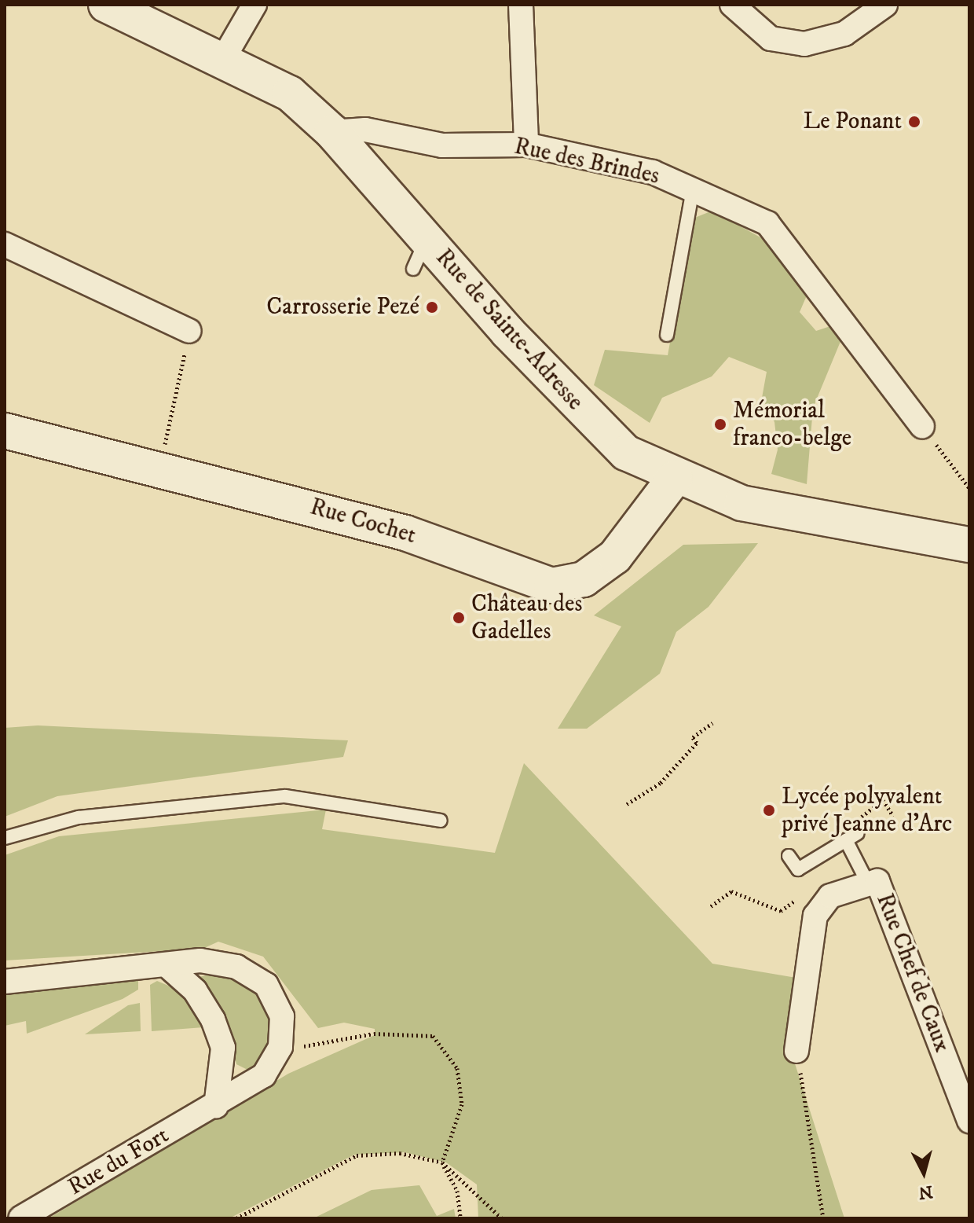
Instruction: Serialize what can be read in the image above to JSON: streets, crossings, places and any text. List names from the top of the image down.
{
  "streets": {
    "main road": ["Rue de Sainte-Adresse", "Rue Cochet"],
    "street": ["Rue des Brindes", "Rue Chef de Caux", "Rue du Fort"]
  },
  "crossings": [
    ["Rue des Brindes", "Rue de Sainte-Adresse"],
    ["Rue de Sainte-Adresse", "Rue Cochet"]
  ],
  "places": [
    "Le Ponant",
    "Carrosserie Pezé",
    "Mémorial franco-belge",
    "Château des Gadelles",
    "Lycée polyvalent privé Jeanne d'Arc"
  ],
  "north": "bottom"
}
